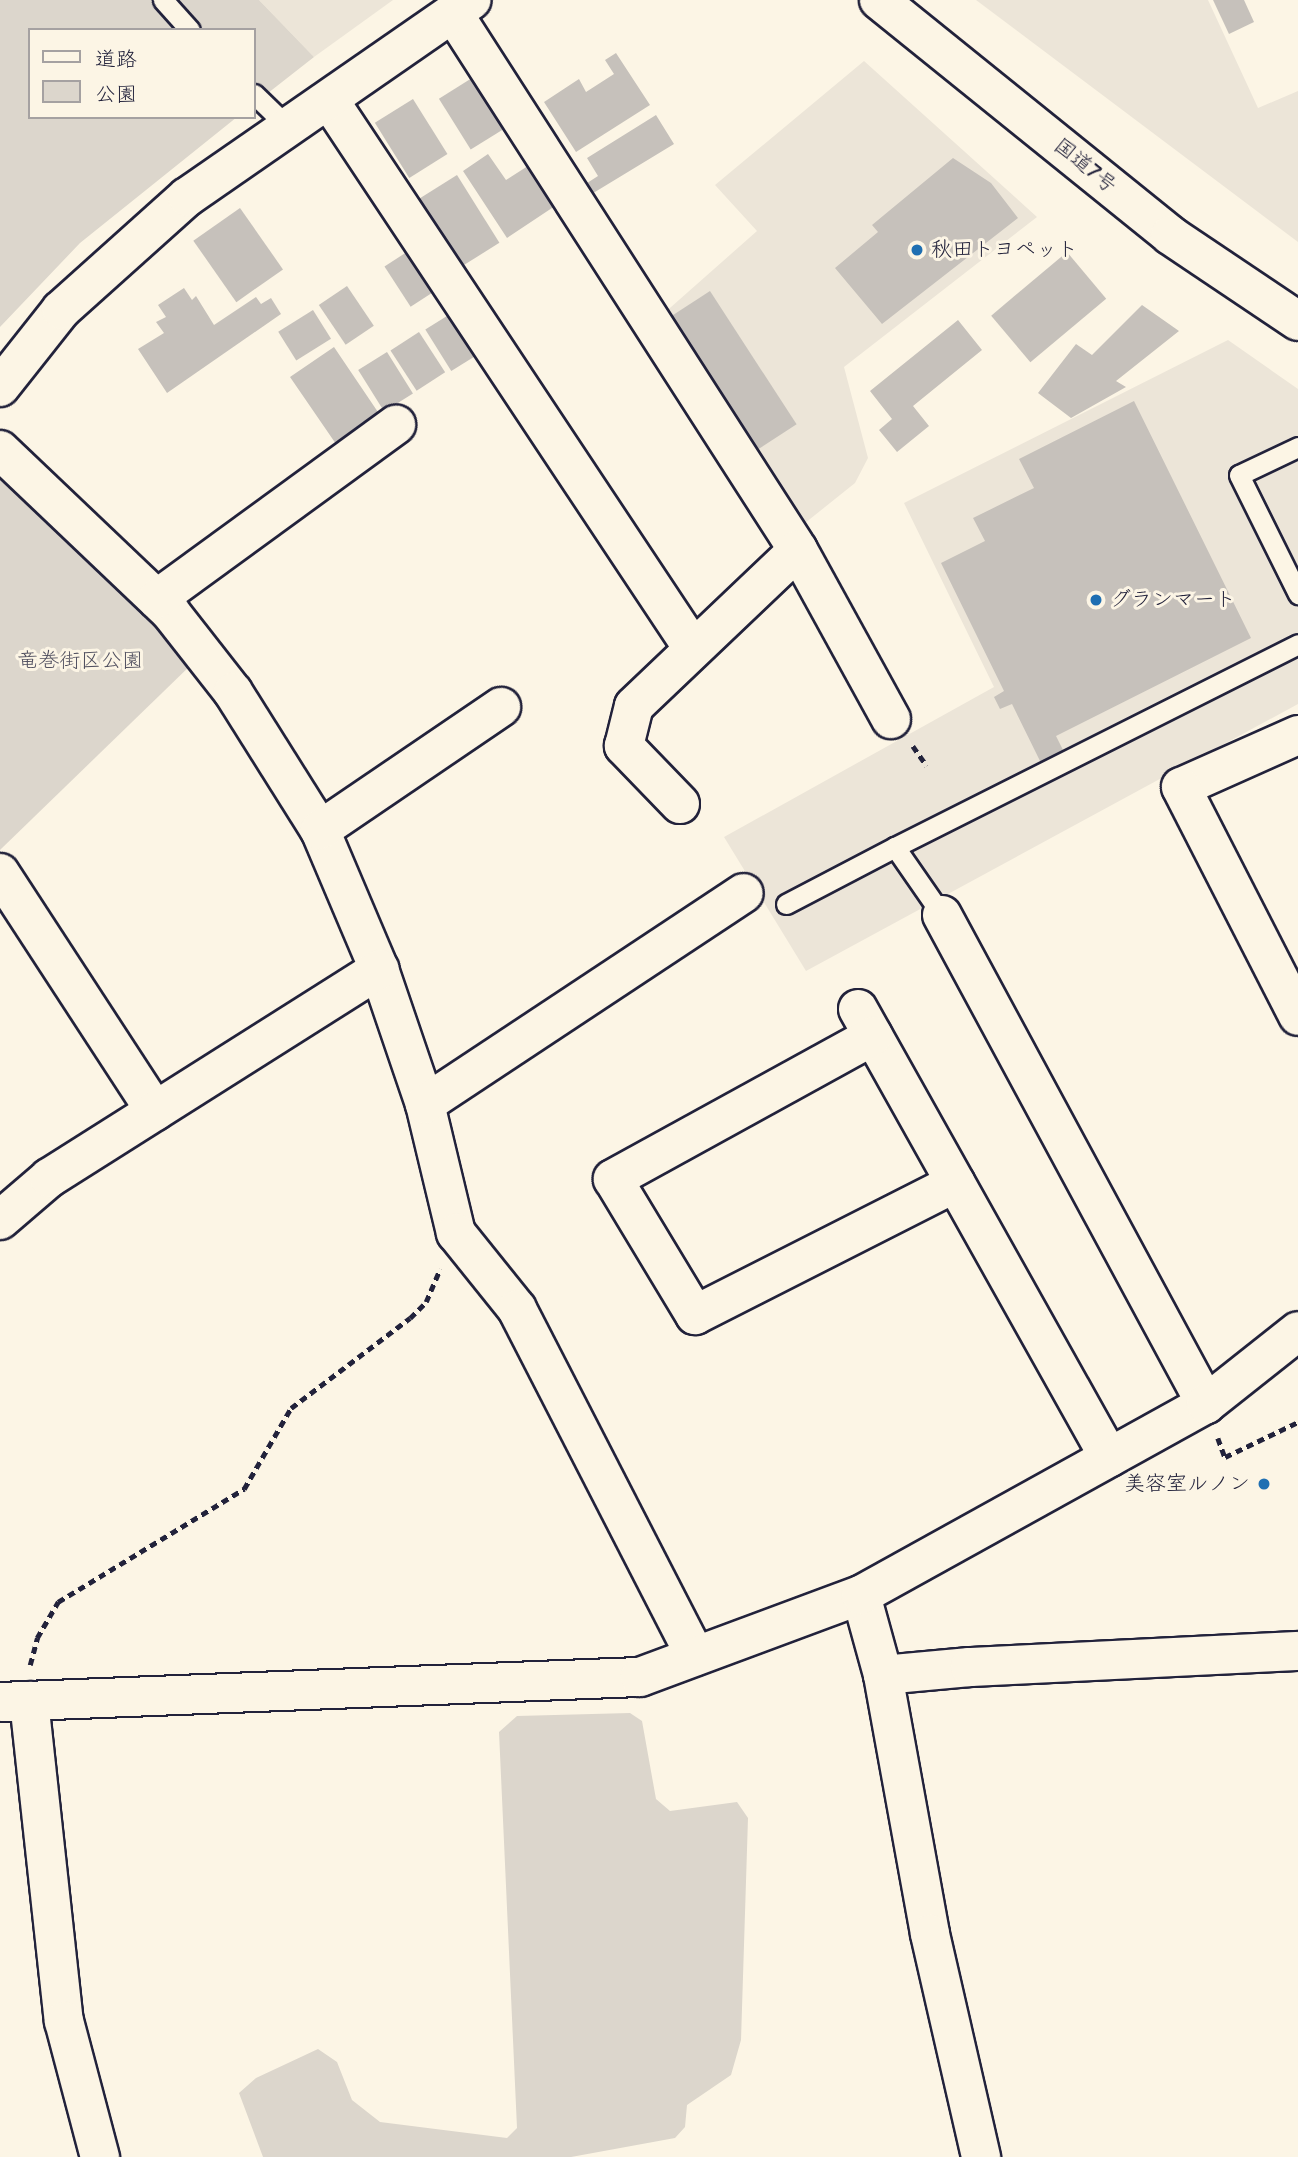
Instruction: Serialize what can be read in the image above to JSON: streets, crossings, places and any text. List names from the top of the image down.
{
  "streets": {
    "main road": ["国道7号"]
  },
  "parks": ["竜巻街区公園"],
  "places": ["秋田トヨペット", "グランマート", "美容室ルノン"],
  "legend": ["道路", "公園"]
}
